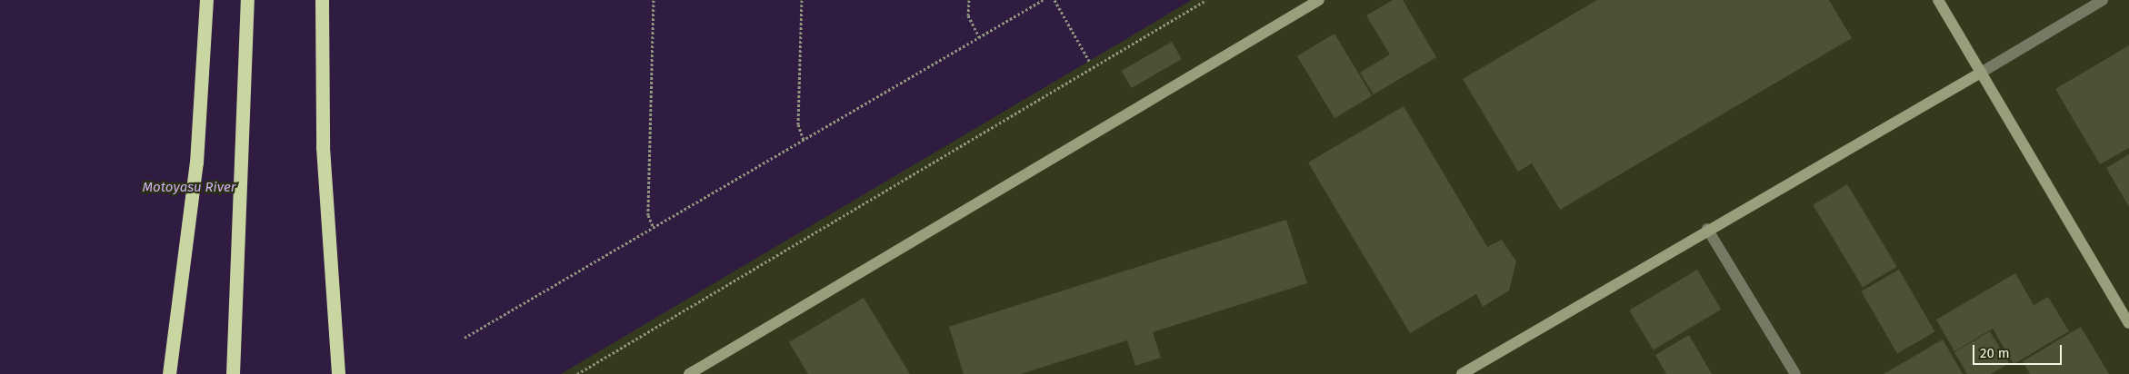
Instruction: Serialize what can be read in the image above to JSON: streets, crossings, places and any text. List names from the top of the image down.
{
  "water": ["Motoyasu River"],
  "scale_bar": "20 m"
}
